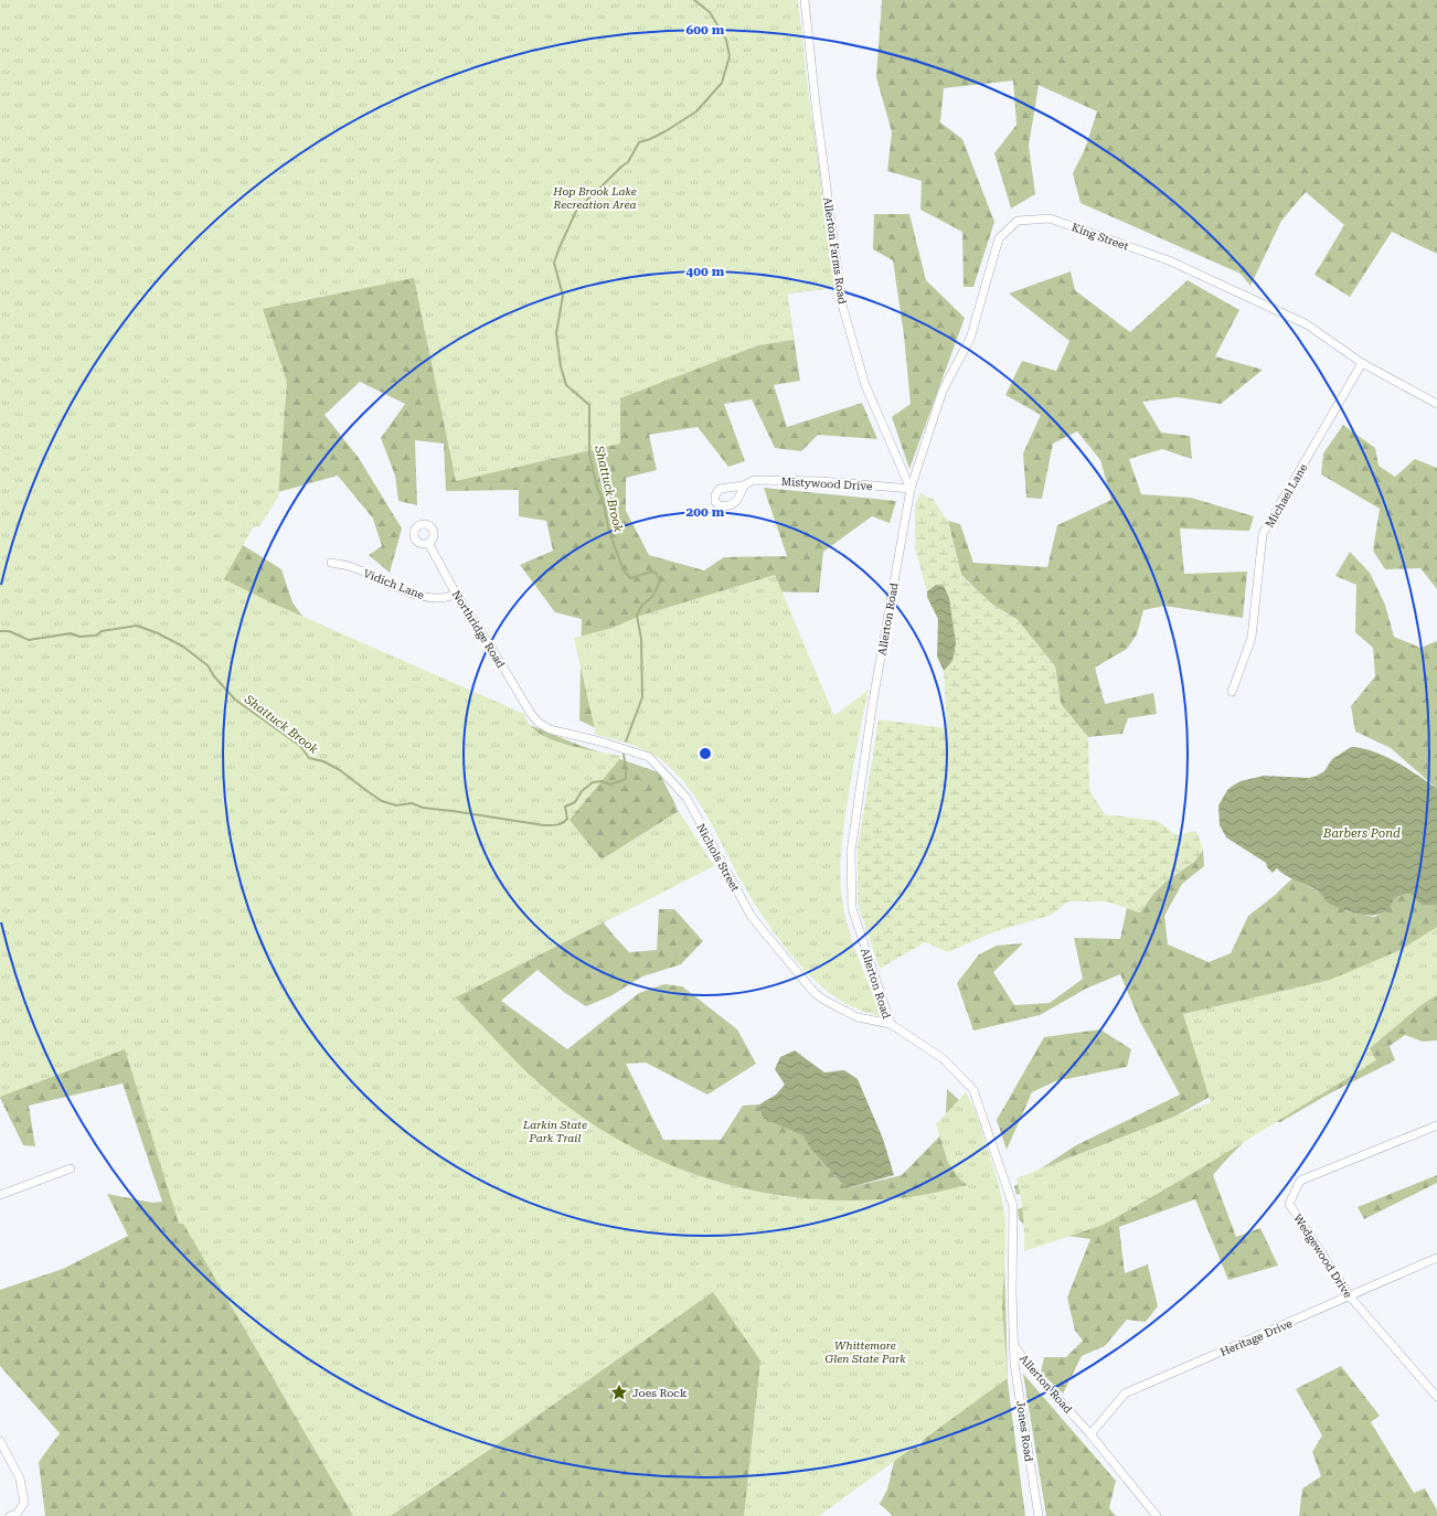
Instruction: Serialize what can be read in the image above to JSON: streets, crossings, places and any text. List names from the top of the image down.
{
  "streets": {
    "street": [
      "King Street",
      "Allerton Farms Road",
      "Mistywood Drive",
      "Michael Lane",
      "Vidich Lane",
      "Allerton Road",
      "Northridge Road",
      "Nichols Street",
      "Wedgewood Drive",
      "Heritage Drive",
      "Jones Road"
    ]
  },
  "crossings": [
    ["King Street", "Allerton Farms Road"],
    ["King Street", "Mistywood Drive"],
    ["King Street", "Michael Lane"],
    ["King Street", "Allerton Road"],
    ["Allerton Farms Road", "Mistywood Drive"],
    ["Allerton Farms Road", "Allerton Road"],
    ["Mistywood Drive", "Allerton Road"],
    ["Vidich Lane", "Northridge Road"],
    ["Allerton Road", "Nichols Street"],
    ["Allerton Road", "Heritage Drive"],
    ["Allerton Road", "Jones Road"],
    ["Northridge Road", "Nichols Street"],
    ["Wedgewood Drive", "Heritage Drive"]
  ],
  "water": ["Shattuck Brook", "Barbers Pond"],
  "parks": ["Hop Brook Lake Recreation Area", "Larkin State Park Trail", "Whittemore Glen State Park"],
  "places": {
    "place": ["Joes Rock"]
  },
  "rings": ["600 m", "400 m", "200 m"]
}
